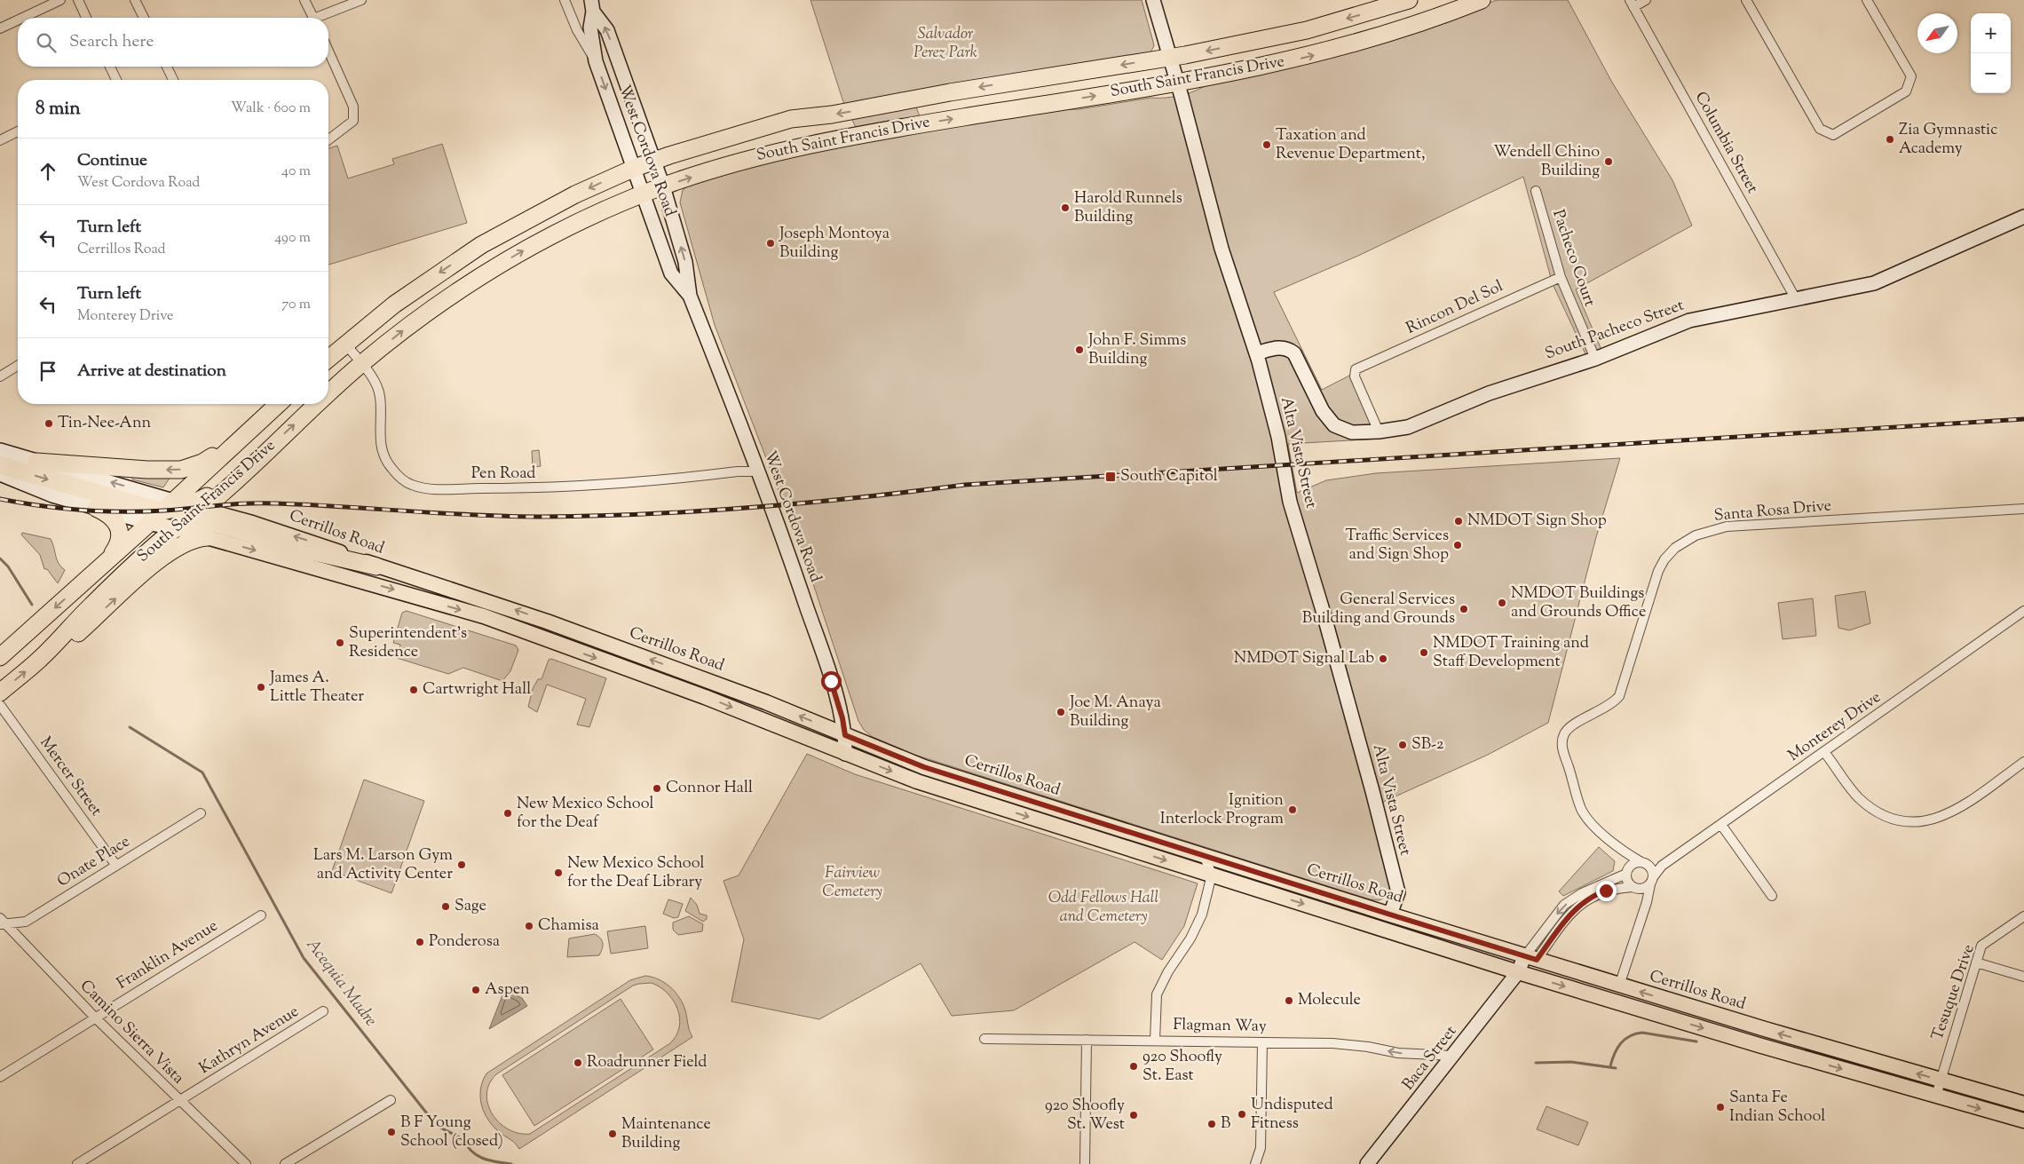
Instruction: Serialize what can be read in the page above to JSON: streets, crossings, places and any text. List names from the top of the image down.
{
  "streets": {
    "highway": ["South Saint Francis Drive"],
    "main road": ["Cerrillos Road"],
    "street": [
      "Columbia Street",
      "West Cordova Road",
      "Pacheco Court",
      "Rincon Del Sol",
      "South Pacheco Street",
      "Alta Vista Street",
      "Pen Road",
      "Santa Rosa Drive",
      "Monterey Drive",
      "Mercer Street",
      "Onate Place",
      "Franklin Avenue",
      "Tesuque Drive",
      "Flagman Way",
      "Camino Sierra Vista",
      "Kathryn Avenue",
      "Baca Street"
    ]
  },
  "crossings": [
    ["South Saint Francis Drive", "West Cordova Road"],
    ["South Saint Francis Drive", "Alta Vista Street"],
    ["South Saint Francis Drive", "Pen Road"],
    ["Columbia Street", "South Pacheco Street"],
    ["West Cordova Road", "Pen Road"],
    ["West Cordova Road", "Cerrillos Road"],
    ["Pacheco Court", "Rincon Del Sol"],
    ["Pacheco Court", "South Pacheco Street"],
    ["Rincon Del Sol", "South Pacheco Street"],
    ["South Pacheco Street", "Alta Vista Street"],
    ["Alta Vista Street", "Cerrillos Road"],
    ["Cerrillos Road", "Monterey Drive"],
    ["Cerrillos Road", "Tesuque Drive"],
    ["Cerrillos Road", "Baca Street"],
    ["Mercer Street", "Onate Place"],
    ["Onate Place", "Camino Sierra Vista"],
    ["Franklin Avenue", "Camino Sierra Vista"],
    ["Flagman Way", "Baca Street"],
    ["Camino Sierra Vista", "Kathryn Avenue"]
  ],
  "one_way": ["Flagman Way"],
  "water": ["Acequia Madre"],
  "parks": ["Salvador Perez Park", "Fairview Cemetery", "Odd Fellows Hall and Cemetery"],
  "places": {
    "other": [
      "Zia Gymnastic Academy",
      "Taxation and Revenue Department,",
      "Wendell Chino Building",
      "Harold Runnels Building",
      "Joseph Montoya Building",
      "John F. Simms Building",
      "Tin-Nee-Ann",
      "NMDOT Sign Shop",
      "Traffic Services and Sign Shop",
      "NMDOT Buildings and Grounds Office",
      "General Services Building and Grounds",
      "Superintendent's Residence",
      "NMDOT Training and Staff Development",
      "NMDOT Signal Lab",
      "James A. Little Theater",
      "Cartwright Hall",
      "Joe M. Anaya Building",
      "SB-2",
      "Connor Hall",
      "Ignition Interlock Program",
      "New Mexico School for the Deaf",
      "Lars M. Larson Gym and Activity Center",
      "New Mexico School for the Deaf Library",
      "Sage",
      "Chamisa",
      "Ponderosa",
      "Aspen",
      "Molecule",
      "Roadrunner Field",
      "920 Shoofly St. East",
      "Santa Fe Indian School",
      "Undisputed Fitness",
      "920 Shoofly St. West",
      "B",
      "B F Young School (closed)",
      "Maintenance Building"
    ],
    "transit": ["South Capitol"]
  },
  "north": "bottom left",
  "page": {
    "map_buttons": ["+", "−"],
    "search": "Search here",
    "heading": ["8 min", "Walk · 600 m"],
    "list": [
      ["Continue", "West Cordova Road", "40 m"],
      ["Turn left", "Cerrillos Road", "490 m"],
      ["Turn left", "Monterey Drive", "70 m"],
      "Arrive at destination"
    ]
  }
}
